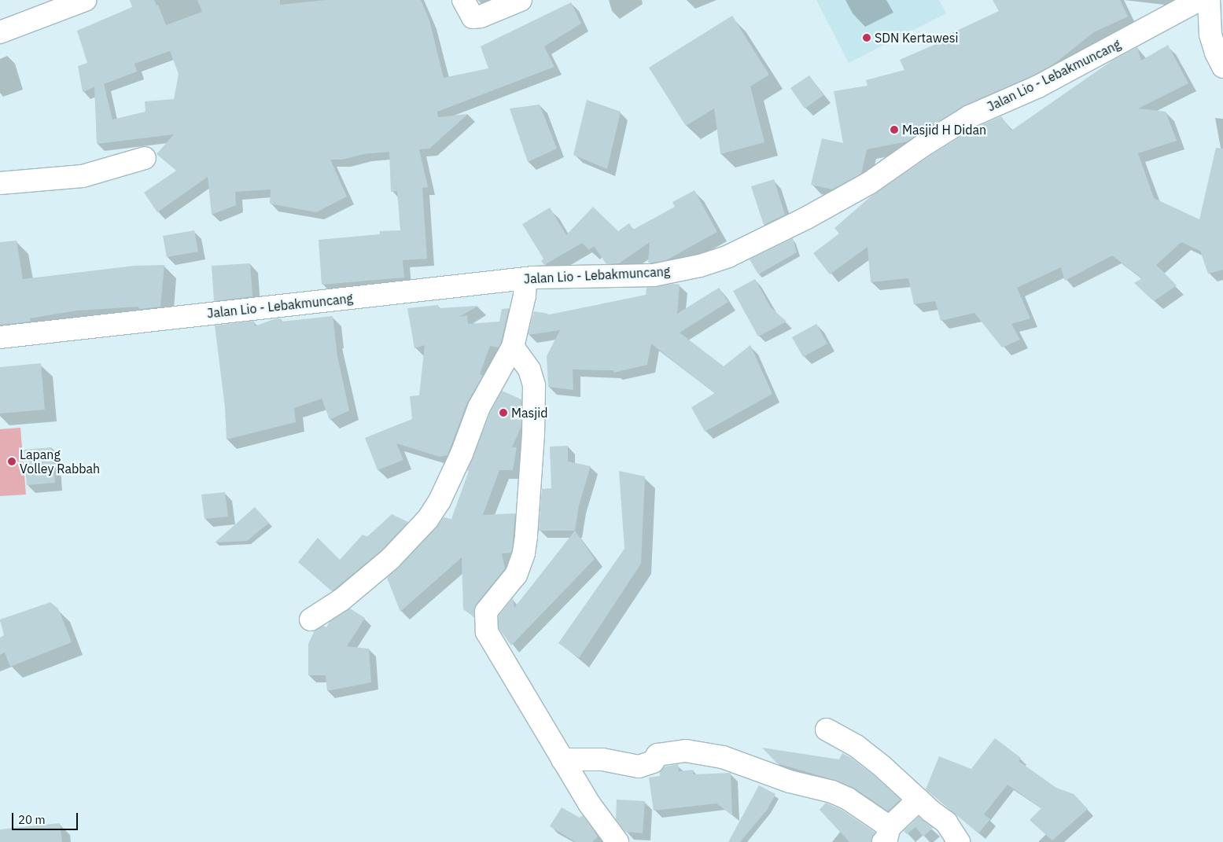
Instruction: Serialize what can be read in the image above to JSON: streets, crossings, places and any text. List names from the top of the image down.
{
  "streets": {
    "street": ["Jalan Lio - Lebakmuncang"]
  },
  "places": [
    "SDN Kertawesi",
    "Masjid H Didan",
    "Masjid",
    "Lapang Volley Rabbah"
  ],
  "scale_bar": "20 m"
}
